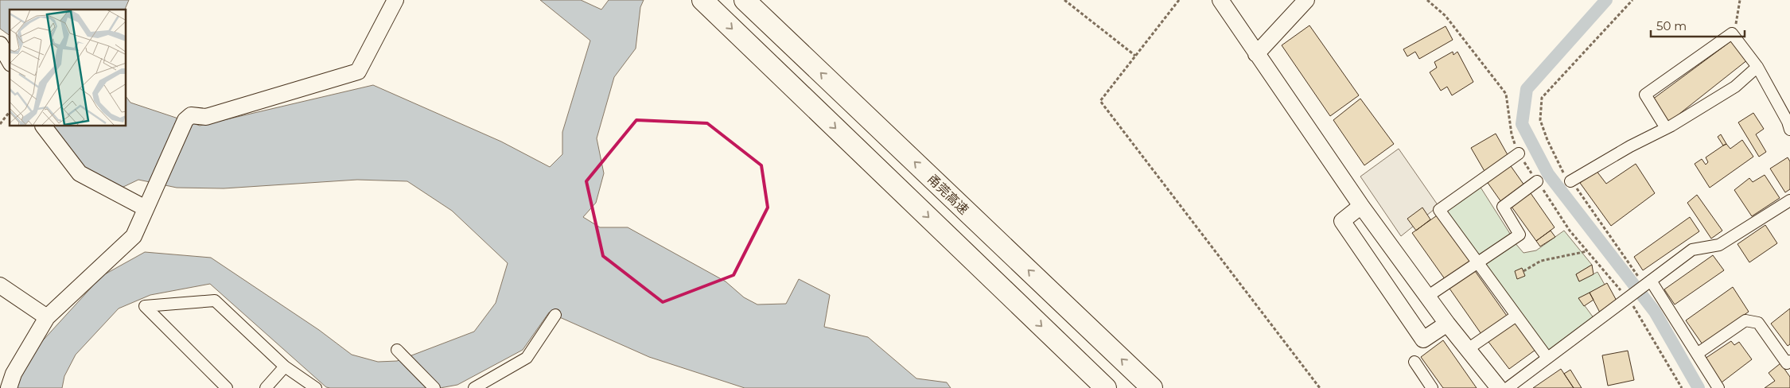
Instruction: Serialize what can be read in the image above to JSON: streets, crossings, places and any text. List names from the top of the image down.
{
  "streets": {
    "highway": ["甬莞高速"]
  },
  "scale_bar": "50 m"
}
